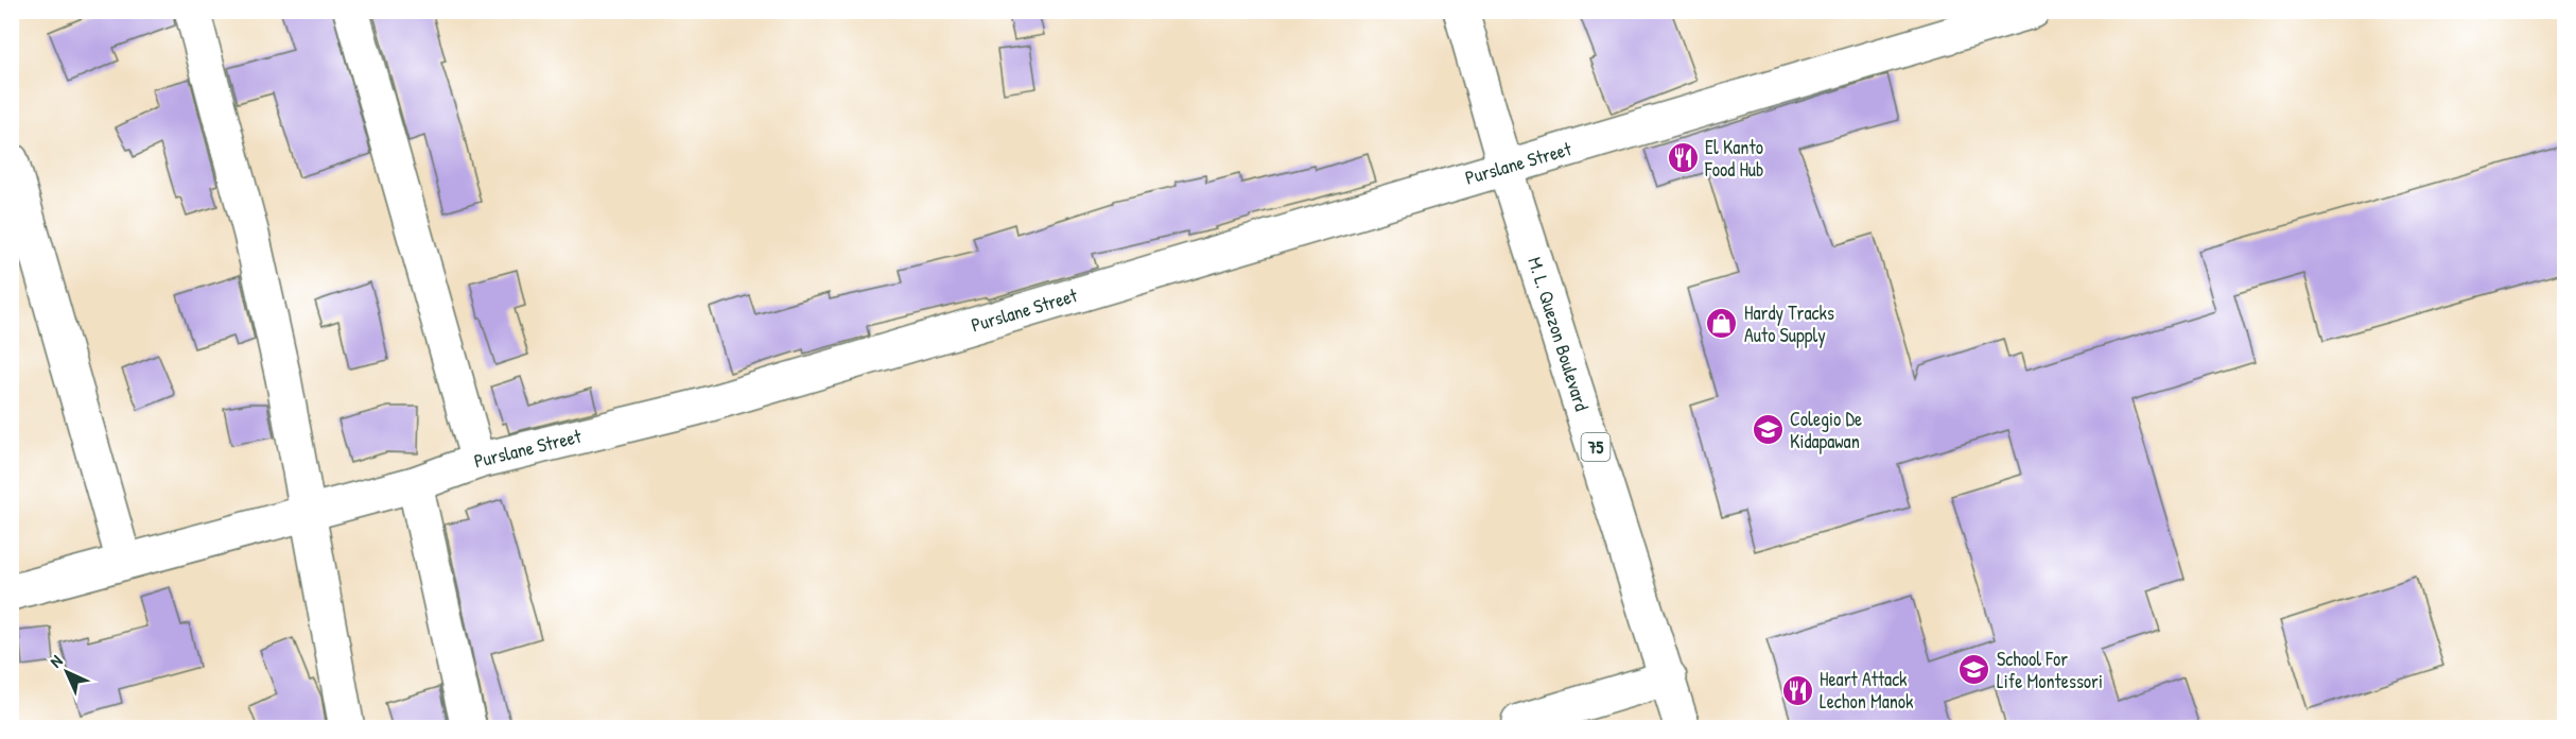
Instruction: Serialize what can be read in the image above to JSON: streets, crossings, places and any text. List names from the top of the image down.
{
  "streets": {
    "main road": ["Purslane Street", "M. L. Quezon Boulevard", "75"]
  },
  "crossings": [
    ["Purslane Street", "M. L. Quezon Boulevard"]
  ],
  "places": {
    "restaurant": ["El Kanto Food Hub", "Heart Attack Lechon Manok"],
    "shop": ["Hardy Tracks Auto Supply"],
    "school or university": ["Colegio De Kidapawan", "School For Life Montessori"]
  },
  "north": "top left"
}
